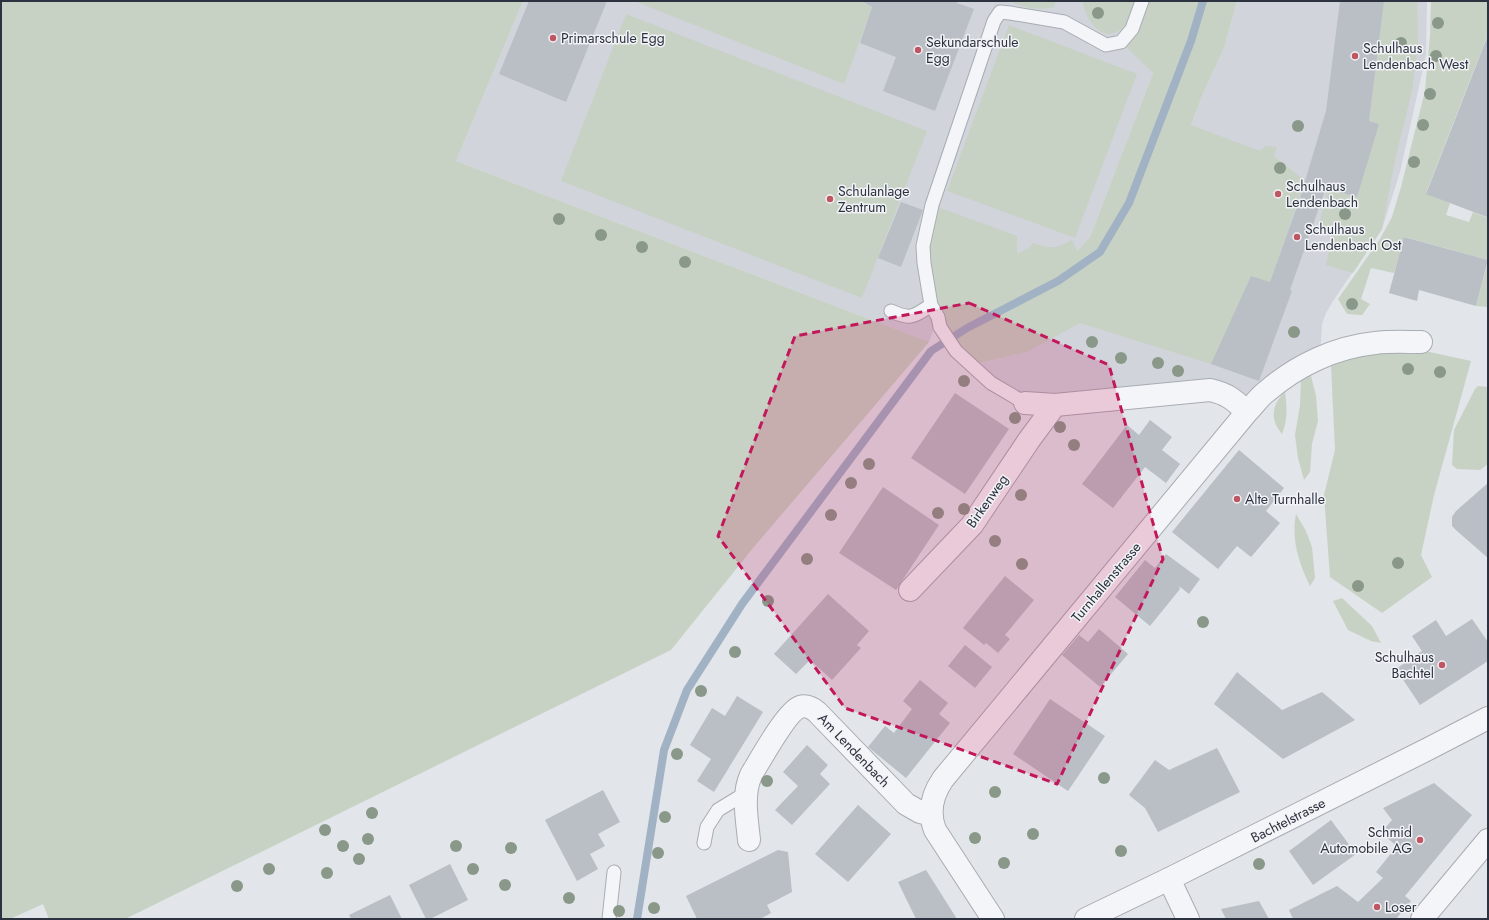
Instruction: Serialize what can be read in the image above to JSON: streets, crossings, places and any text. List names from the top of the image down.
{
  "streets": {
    "street": [
      "Birkenweg",
      "Turnhallenstrasse",
      "Am Lendenbach",
      "Bachtelstrasse"
    ]
  },
  "crossings": [
    ["Turnhallenstrasse", "Am Lendenbach"]
  ],
  "places": [
    "Primarschule Egg",
    "Sekundarschule Egg",
    "Schulhaus Lendenbach West",
    "Schulhaus Lendenbach",
    "Schulanlage Zentrum",
    "Schulhaus Lendenbach Ost",
    "Alte Turnhalle",
    "Schulhaus Bachtel",
    "Schmid Automobile AG",
    "Loser"
  ]
}
